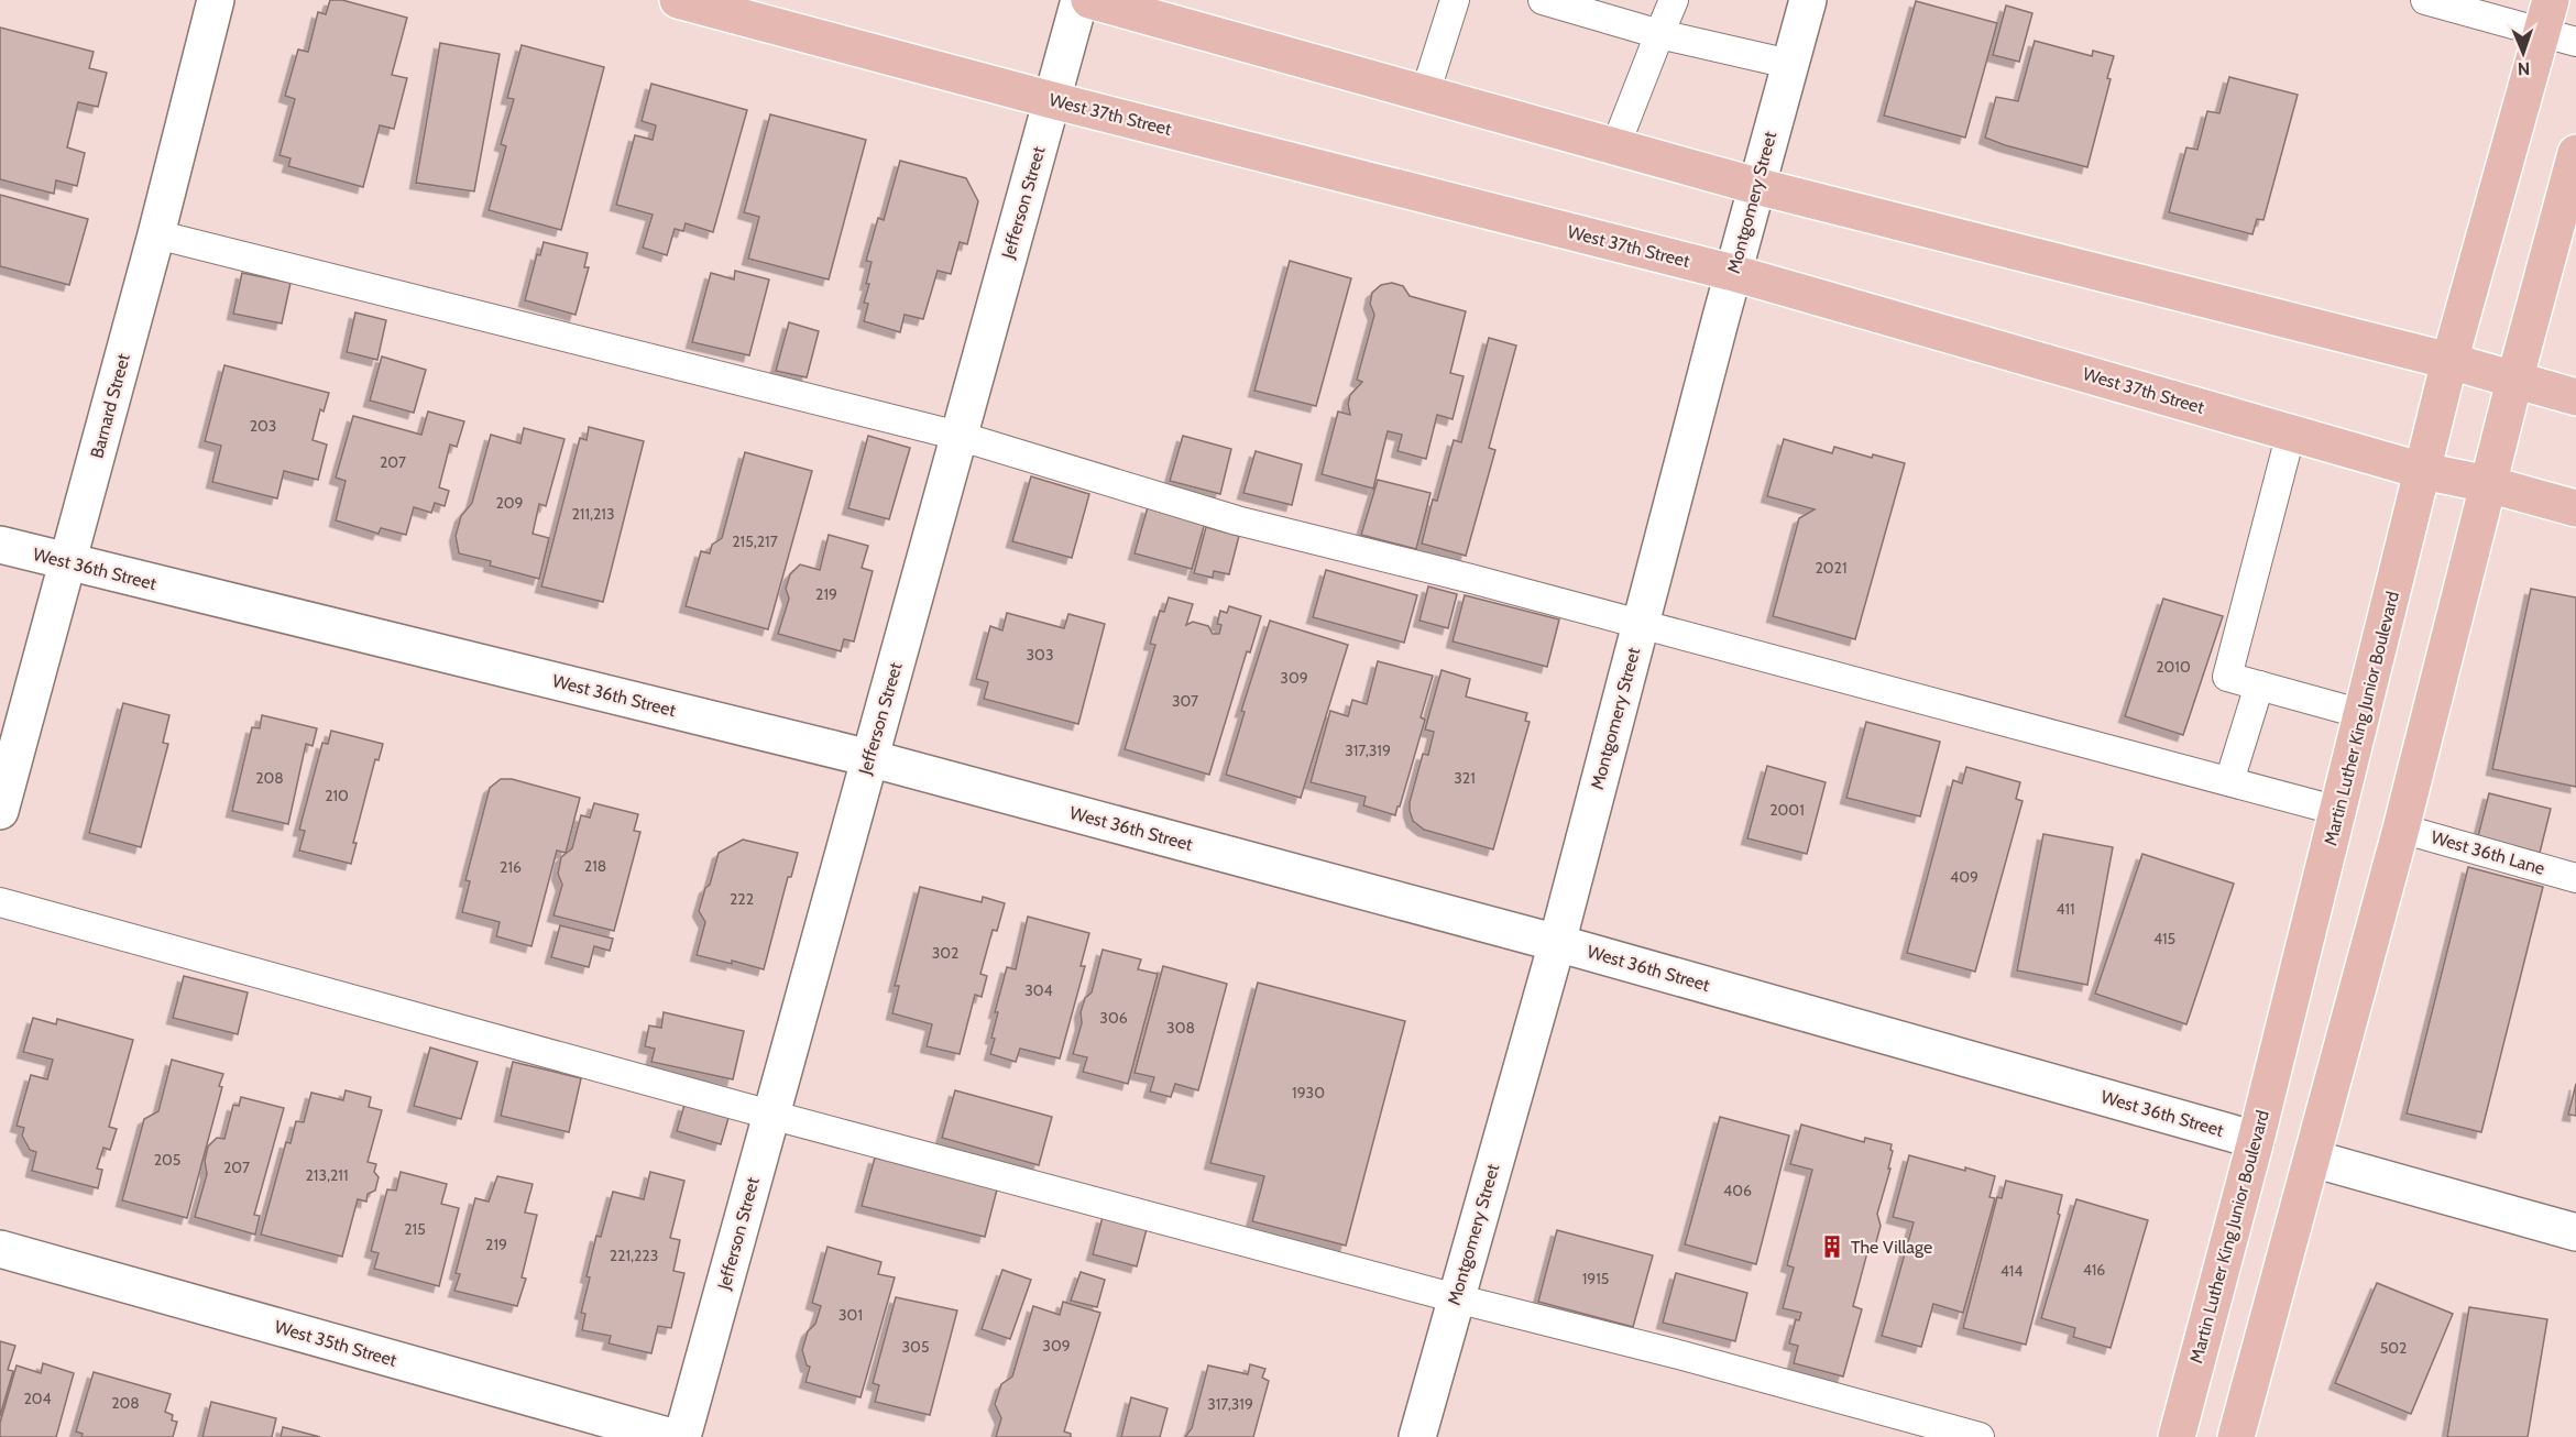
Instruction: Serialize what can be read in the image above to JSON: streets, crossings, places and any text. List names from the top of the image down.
{
  "streets": {
    "main road": ["West 37th Street", "Martin Luther King Junior Boulevard"],
    "street": [
      "Jefferson Street",
      "Montgomery Street",
      "Barnard Street",
      "West 36th Street",
      "West 35th Street"
    ],
    "lane": ["West 36th Lane"]
  },
  "crossings": [
    ["West 37th Street", "Jefferson Street"],
    ["West 37th Street", "Montgomery Street"],
    ["West 37th Street", "Martin Luther King Junior Boulevard"],
    ["Jefferson Street", "West 36th Street"],
    ["Montgomery Street", "West 36th Street"],
    ["Barnard Street", "West 36th Street"],
    ["West 36th Street", "Martin Luther King Junior Boulevard"]
  ],
  "places": {
    "building": ["The Village"]
  },
  "house_numbers": [
    "203",
    "207",
    "209",
    "211,213",
    "215,217",
    "2021",
    "219",
    "303",
    "2010",
    "309",
    "307",
    "317,319",
    "208",
    "321",
    "210",
    "2001",
    "218",
    "216",
    "409",
    "222",
    "411",
    "415",
    "302",
    "304",
    "306",
    "308",
    "1930",
    "205",
    "207",
    "213,211",
    "406",
    "215",
    "219",
    "221,223",
    "416",
    "414",
    "1915",
    "301",
    "309",
    "305",
    "502",
    "204",
    "208",
    "317,319"
  ],
  "north": "bottom"
}
